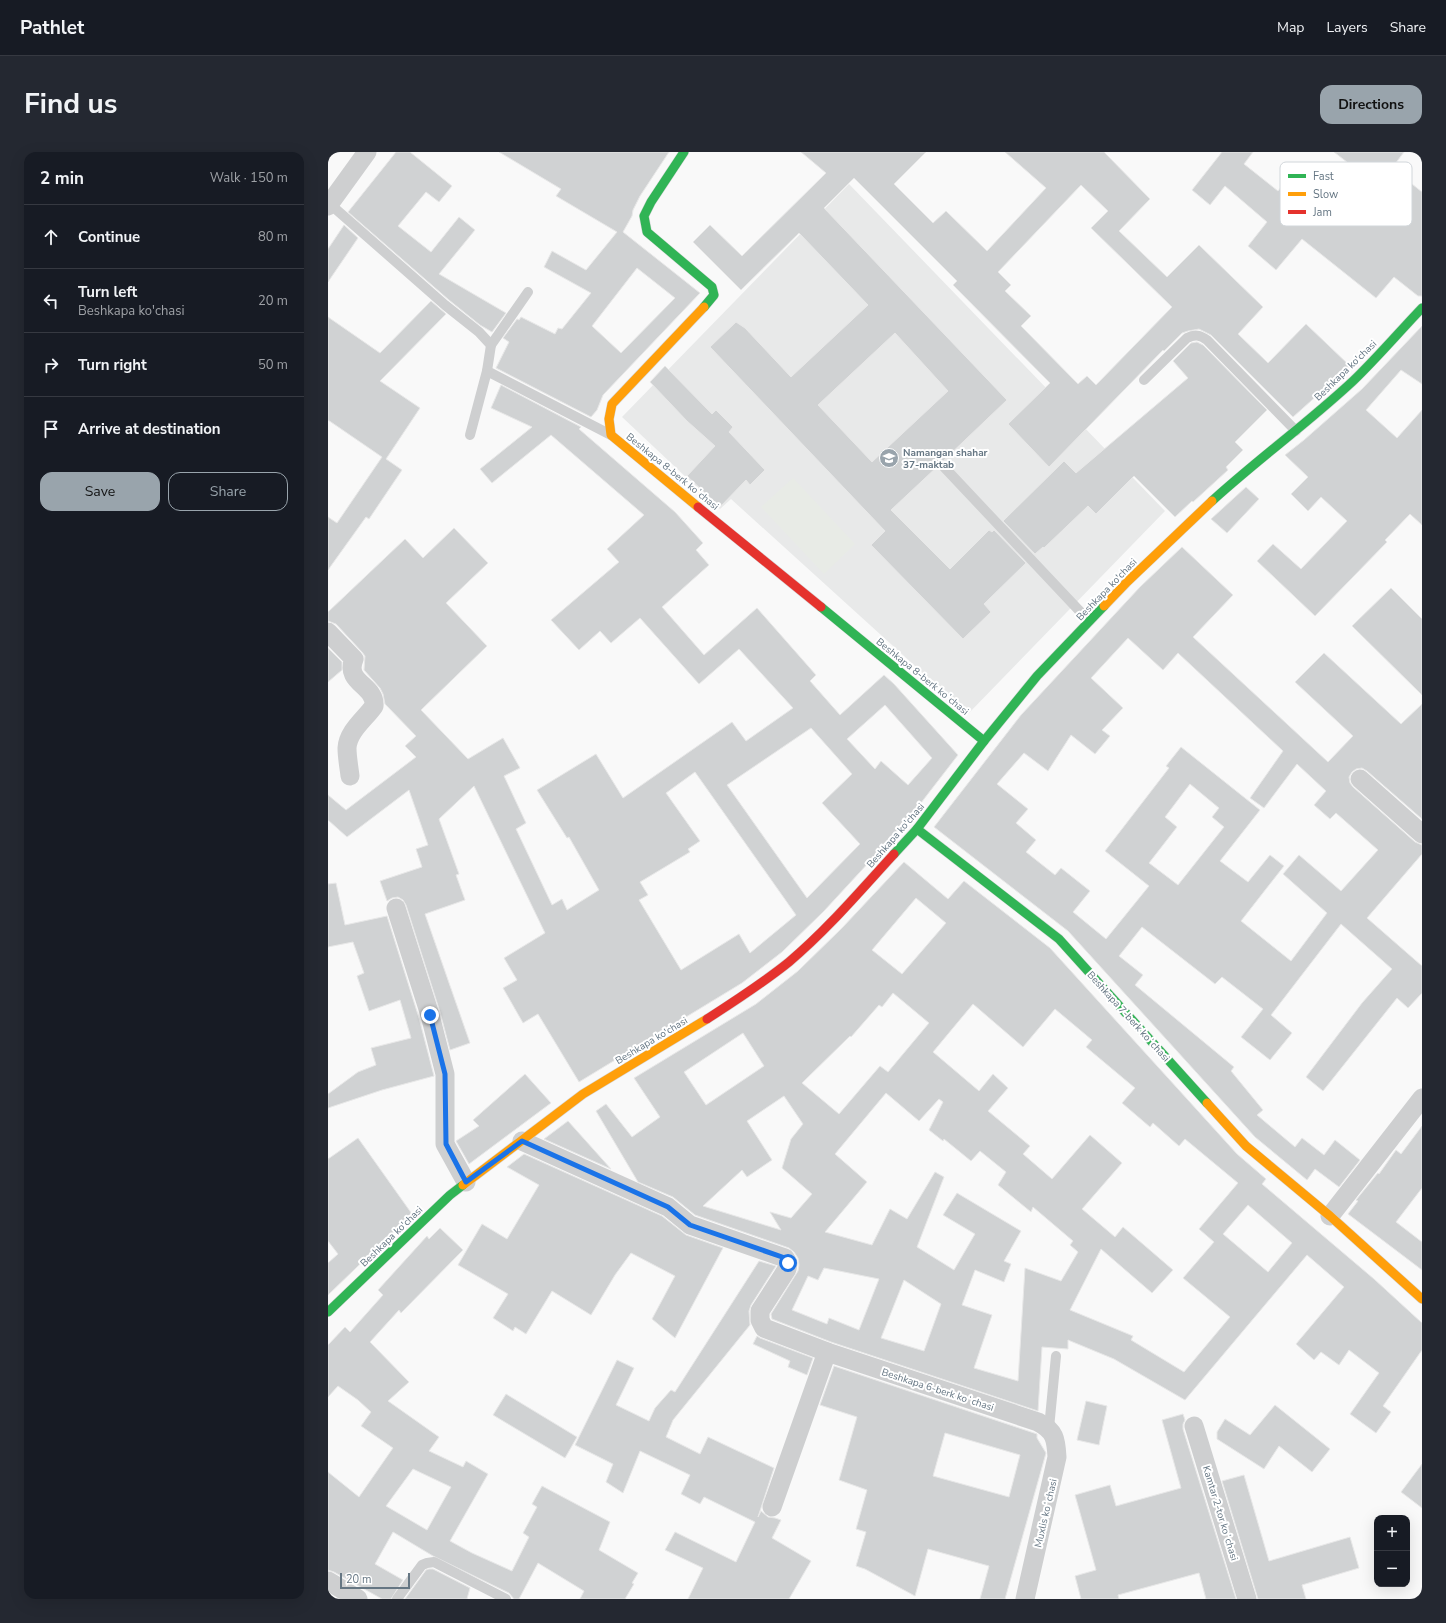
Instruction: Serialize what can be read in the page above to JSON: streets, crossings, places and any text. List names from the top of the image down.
{
  "streets": {
    "street": [
      "Beshkapa ko'chasi",
      "Beshkapa 8-berk koʼchasi",
      "Beshkapa 7-berk koʻchasi",
      "Beshkapa 6-berk koʻchasi",
      "Muxlis koʻchasi",
      "Kamtar 2-tor koʻchasi"
    ]
  },
  "crossings": [
    ["Beshkapa ko'chasi", "Beshkapa 8-berk koʼchasi"],
    ["Beshkapa ko'chasi", "Beshkapa 7-berk koʻchasi"],
    ["Beshkapa ko'chasi", "Beshkapa 6-berk koʻchasi"],
    ["Beshkapa 6-berk koʻchasi", "Muxlis koʻchasi"]
  ],
  "places": {
    "school or university": ["Namangan shahar 37-maktab"]
  },
  "legend": ["Fast", "Slow", "Jam"],
  "scale_bar": "20 m",
  "page": {
    "header": "Pathlet",
    "nav": ["Map", "Layers", "Share"],
    "title": "Find us",
    "buttons": [
      "Directions",
      ["Save", "Share"]
    ],
    "heading": ["2 min", "Walk · 150 m"],
    "list": [
      ["Continue", "80 m"],
      ["Turn left", "Beshkapa ko'chasi", "20 m"],
      ["Turn right", "50 m"],
      "Arrive at destination"
    ],
    "map_buttons": ["+", "−"],
    "scale": "20 m"
  }
}
